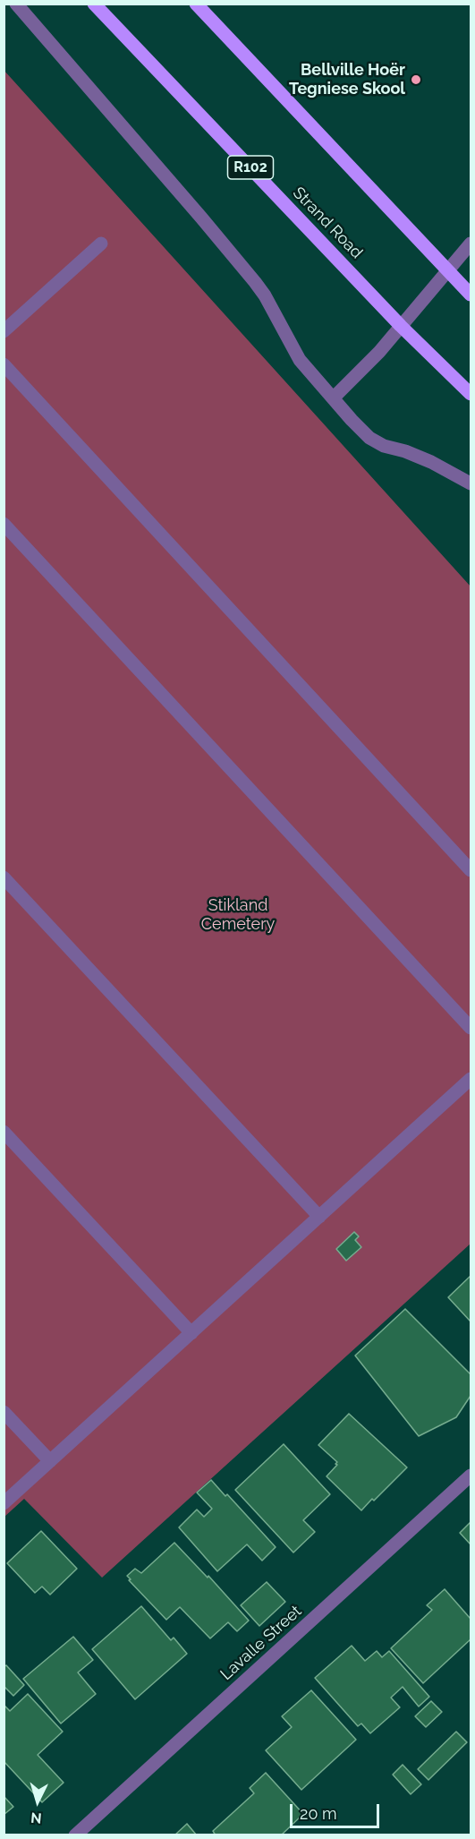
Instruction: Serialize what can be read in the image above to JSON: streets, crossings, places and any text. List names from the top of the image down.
{
  "streets": {
    "main road": ["R102", "Strand Road"],
    "street": ["Lavalle Street"]
  },
  "parks": ["Stikland Cemetery"],
  "places": ["Bellville Hoër Tegniese Skool"],
  "scale_bar": "20 m",
  "north": "bottom"
}
